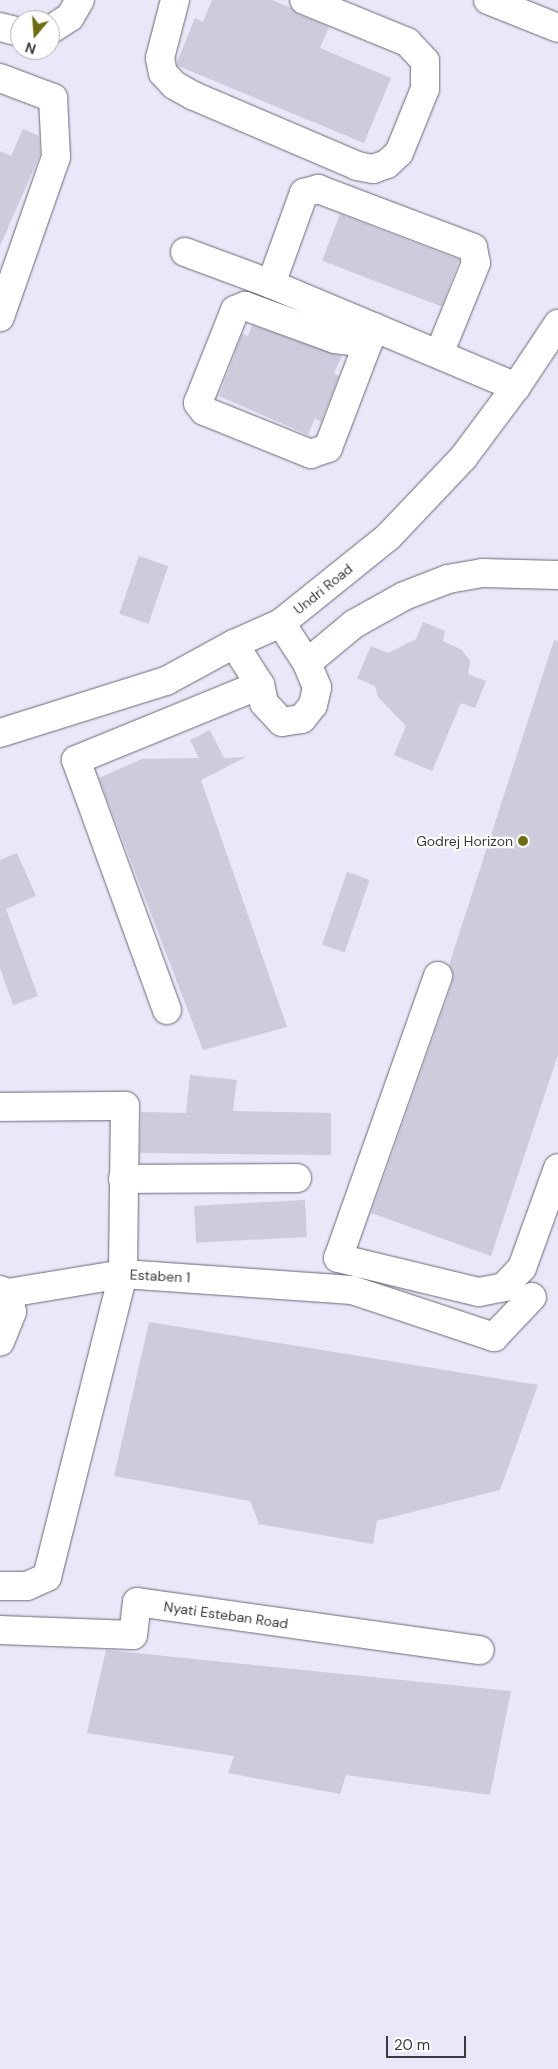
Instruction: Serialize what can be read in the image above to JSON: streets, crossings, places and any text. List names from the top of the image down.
{
  "streets": {
    "street": ["Undri Road", "Estaben 1", "Nyati Esteban Road"]
  },
  "places": ["Godrej Horizon"],
  "scale_bar": "20 m",
  "north": "bottom"
}
